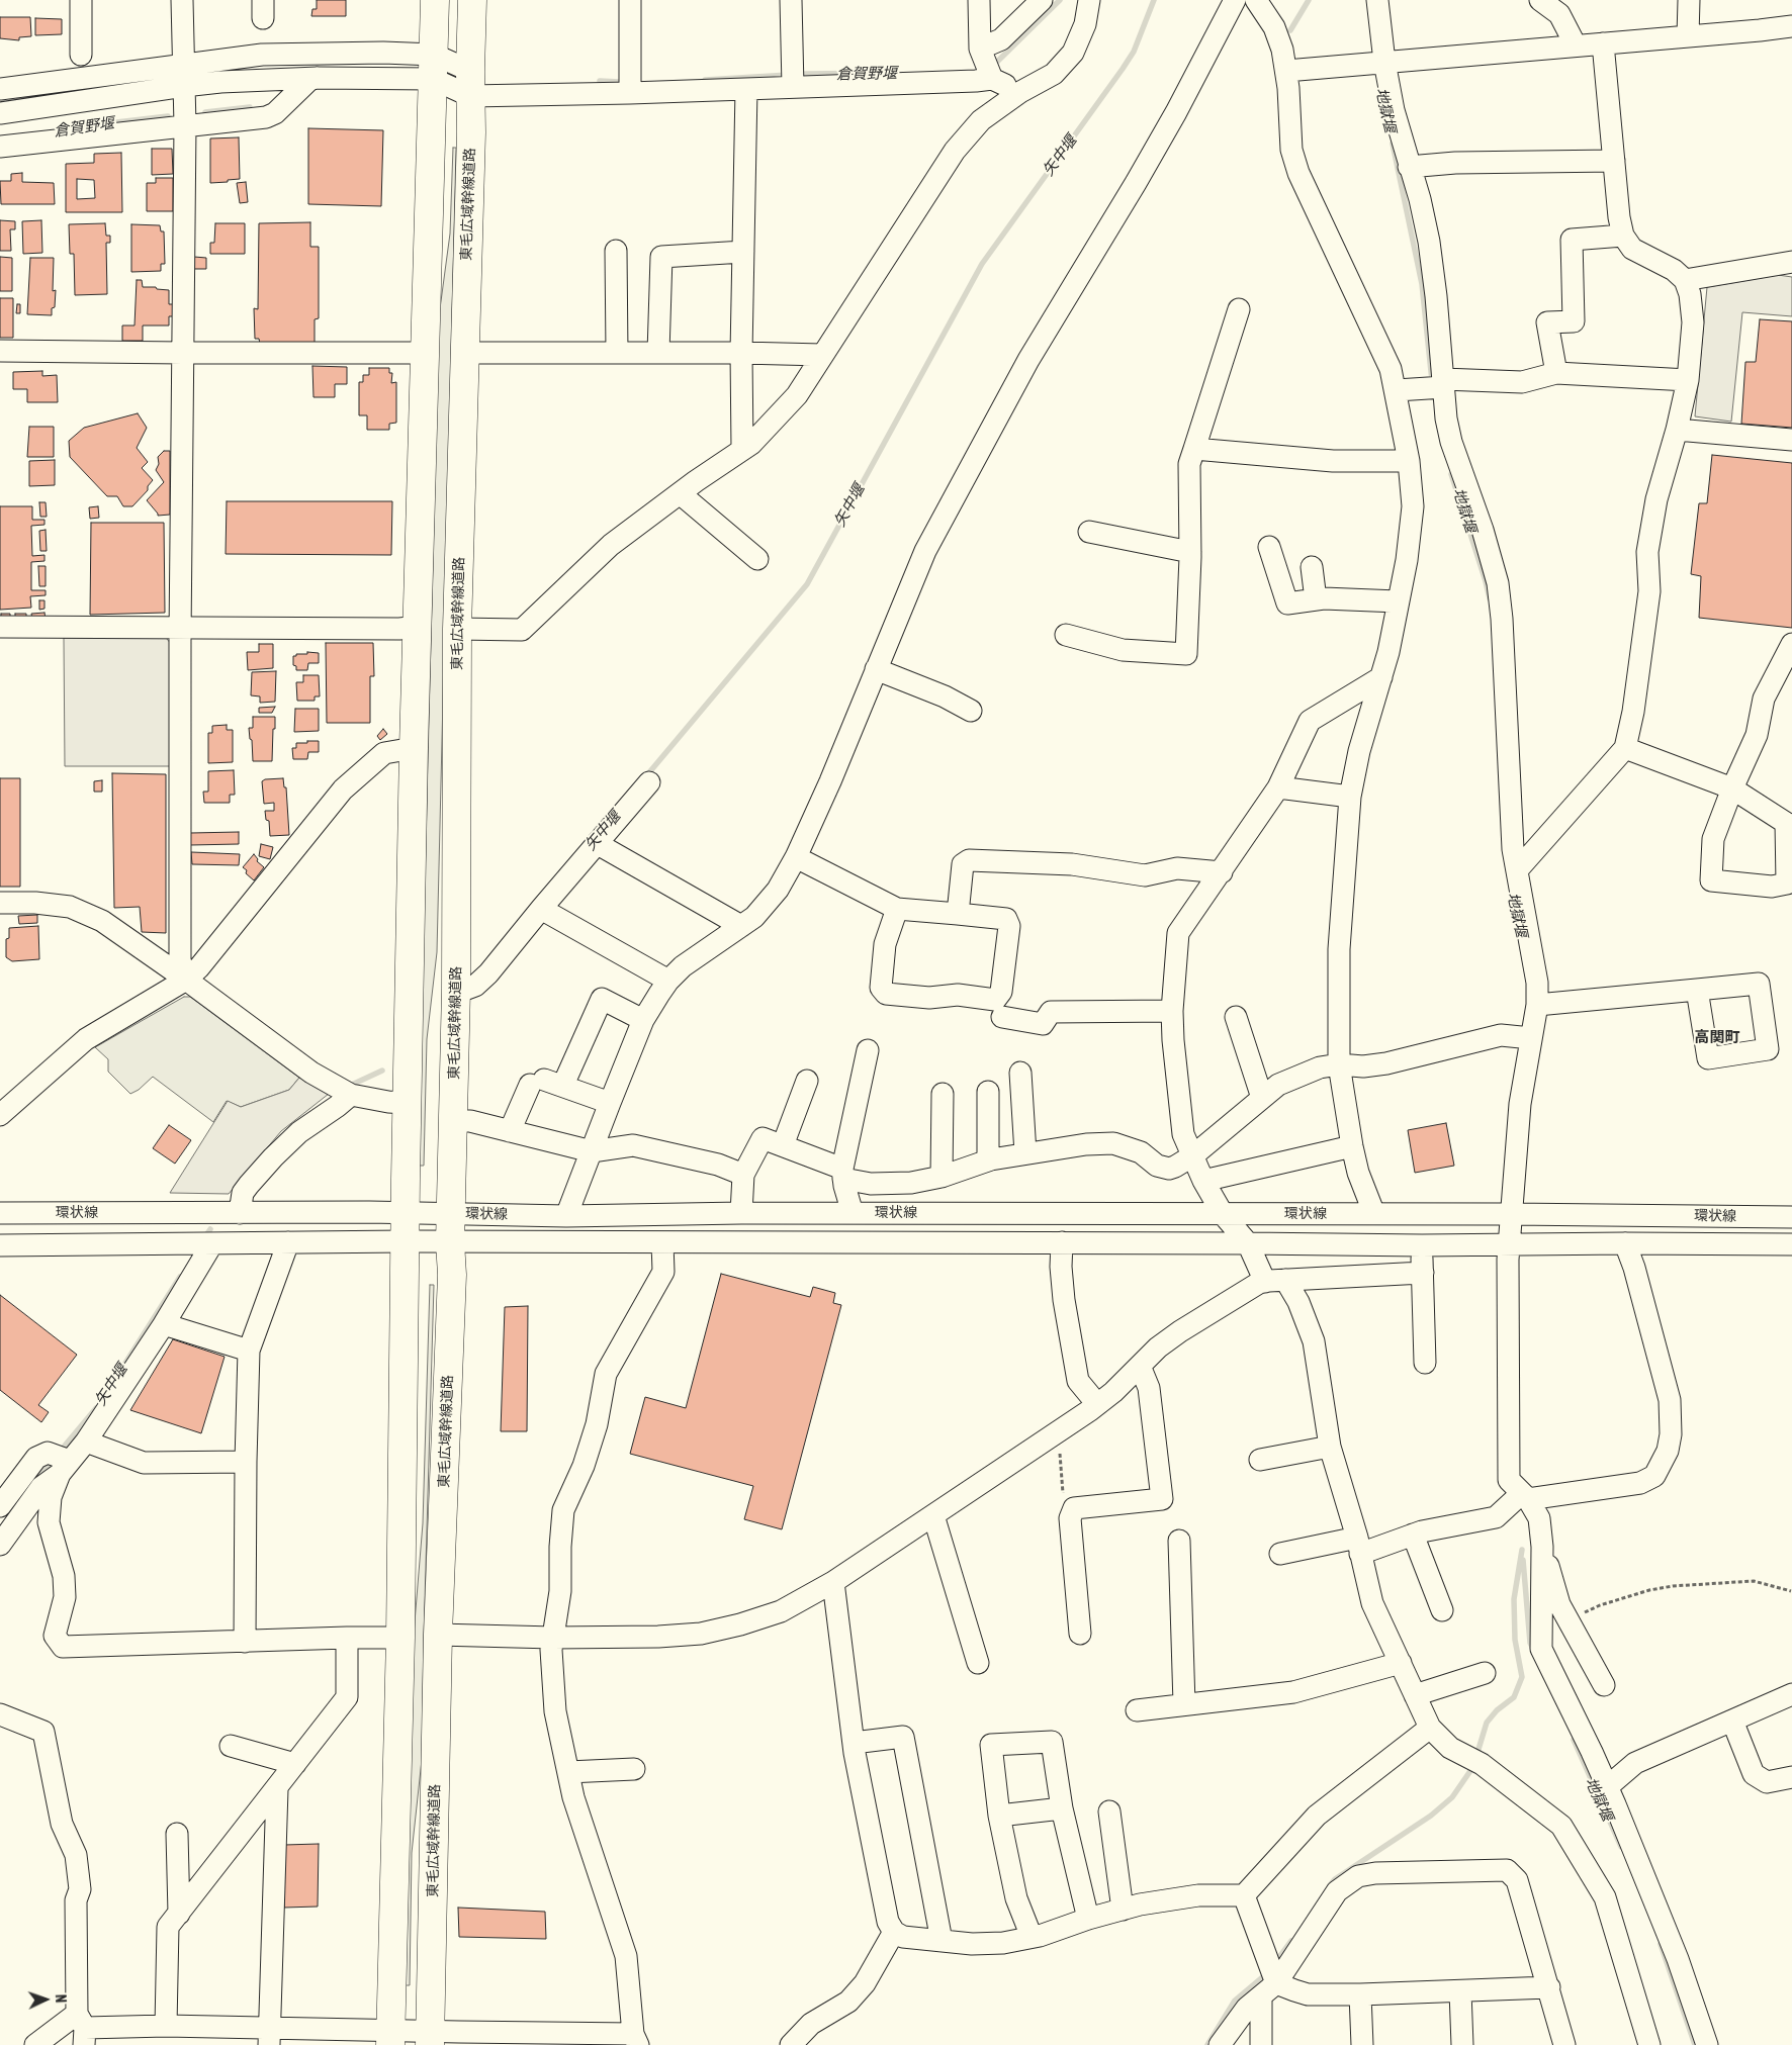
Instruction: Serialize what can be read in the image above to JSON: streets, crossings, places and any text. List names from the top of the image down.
{
  "streets": {
    "highway": ["東毛広域幹線道路"],
    "street": ["環状線"]
  },
  "crossings": [
    ["東毛広域幹線道路", "環状線"]
  ],
  "districts": ["高関町"],
  "water": ["倉賀野堰", "地獄堰", "矢中堰"],
  "north": "right"
}
